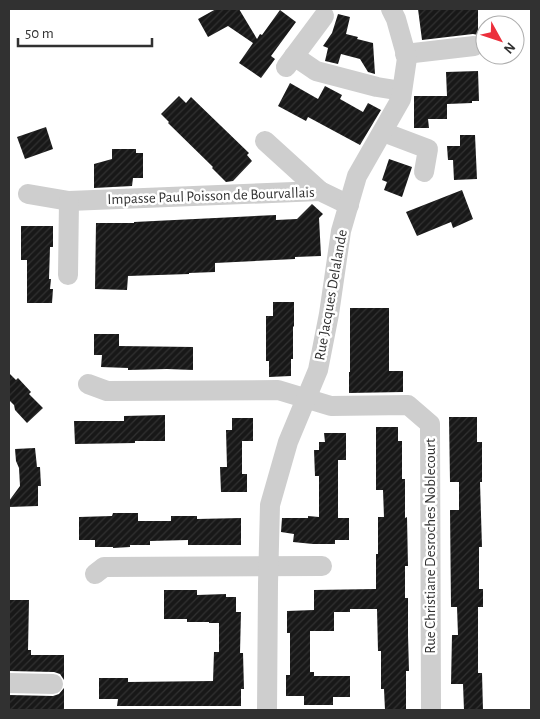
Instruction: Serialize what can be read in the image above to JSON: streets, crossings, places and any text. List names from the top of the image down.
{
  "streets": {
    "street": ["Impasse Paul Poisson de Bourvallais", "Rue Jacques Delalande", "Rue Christiane Desroches Noblecourt"]
  },
  "crossings": [
    ["Impasse Paul Poisson de Bourvallais", "Rue Jacques Delalande"],
    ["Rue Jacques Delalande", "Rue Christiane Desroches Noblecourt"]
  ],
  "scale_bar": "50 m",
  "north": "bottom right"
}
